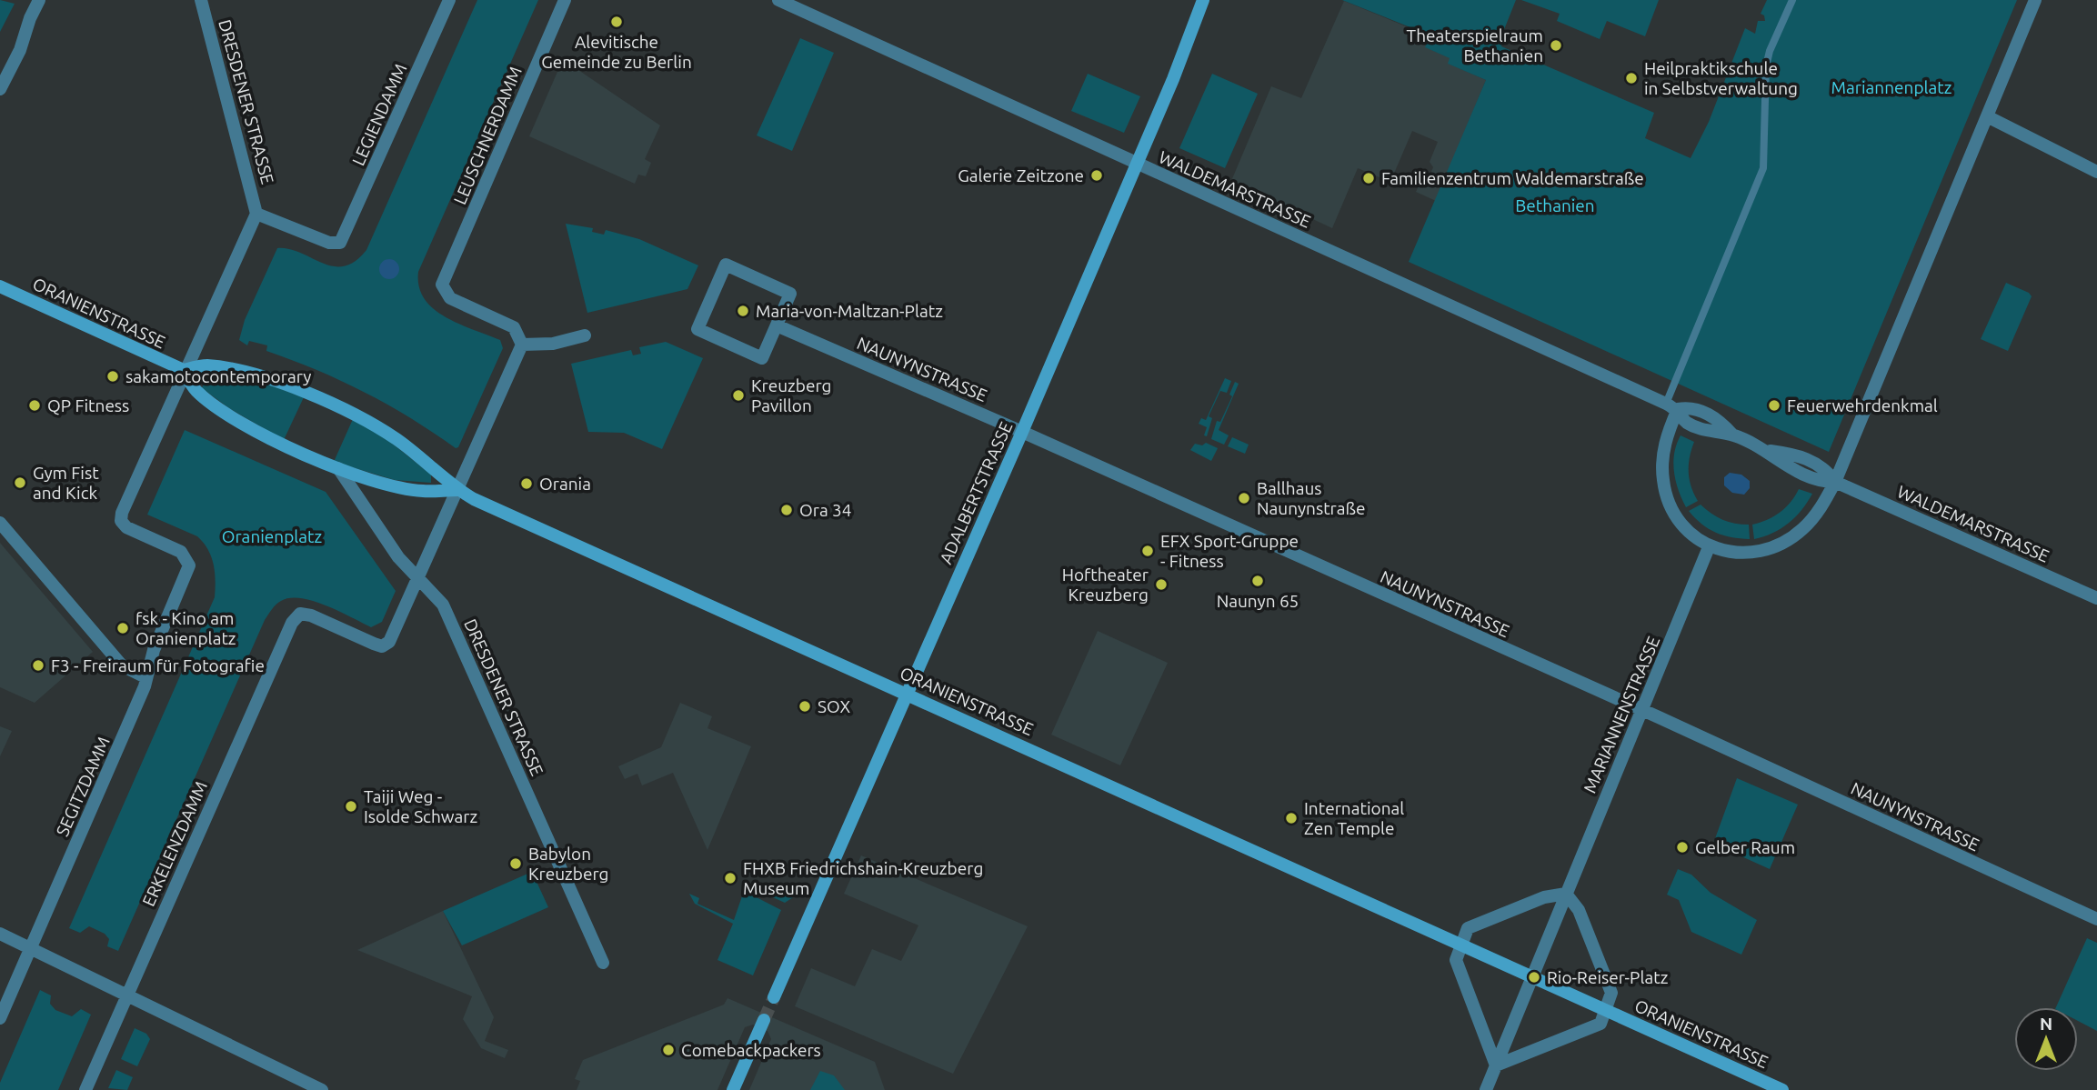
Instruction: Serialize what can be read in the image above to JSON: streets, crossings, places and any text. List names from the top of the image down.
{
  "streets": {
    "street": [
      "DRESDENER STRASSE",
      "LEGIENDAMM",
      "LEUSCHNERDAMM",
      "WALDEMARSTRASSE",
      "ORANIENSTRASSE",
      "NAUNYNSTRASSE",
      "ADALBERTSTRASSE",
      "MARIANNENSTRASSE",
      "SEGITZDAMM",
      "ERKELENZDAMM"
    ]
  },
  "crossings": [
    ["DRESDENER STRASSE", "LEGIENDAMM"],
    ["DRESDENER STRASSE", "ORANIENSTRASSE"],
    ["DRESDENER STRASSE", "ERKELENZDAMM"],
    ["WALDEMARSTRASSE", "ADALBERTSTRASSE"],
    ["ORANIENSTRASSE", "ADALBERTSTRASSE"],
    ["ORANIENSTRASSE", "MARIANNENSTRASSE"],
    ["ORANIENSTRASSE", "SEGITZDAMM"],
    ["NAUNYNSTRASSE", "ADALBERTSTRASSE"],
    ["NAUNYNSTRASSE", "MARIANNENSTRASSE"]
  ],
  "parks": ["Mariannenplatz", "Bethanien", "Oranienplatz"],
  "places": [
    "Alevitische Gemeinde zu Berlin",
    "Theaterspielraum Bethanien",
    "Heilpraktikschule in Selbstverwaltung",
    "Galerie Zeitzone",
    "Familienzentrum Waldemarstraße",
    "Maria-von-Maltzan-Platz",
    "sakamotocontemporary",
    "Kreuzberg Pavillon",
    "QP Fitness",
    "Feuerwehrdenkmal",
    "Gym Fist and Kick",
    "Orania",
    "Ballhaus Naunynstraße",
    "Ora 34",
    "EFX Sport-Gruppe - Fitness",
    "Naunyn 65",
    "Hoftheater Kreuzberg",
    "fsk - Kino am Oranienplatz",
    "F3 - Freiraum für Fotografie",
    "SOX",
    "Taiji Weg - Isolde Schwarz",
    "International Zen Temple",
    "Gelber Raum",
    "Babylon Kreuzberg",
    "FHXB Friedrichshain-Kreuzberg Museum",
    "Rio-Reiser-Platz",
    "Comebackpackers"
  ],
  "north": "top"
}
